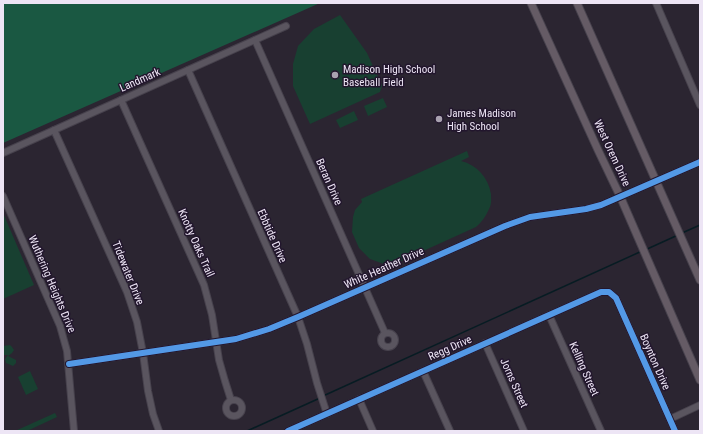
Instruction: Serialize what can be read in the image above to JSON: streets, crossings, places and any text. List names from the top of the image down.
{
  "streets": {
    "main road": ["West Orem Drive"],
    "street": [
      "Landmark",
      "Beran Drive",
      "Ebbtide Drive",
      "Knotty Oaks Trail",
      "White Heather Drive",
      "Tidewater Drive",
      "Wuthering Heights Drive",
      "Regg Drive",
      "Boynton Drive",
      "Kelling Street",
      "Jorns Street"
    ]
  },
  "crossings": [
    ["Landmark", "Beran Drive"],
    ["Landmark", "Ebbtide Drive"],
    ["Landmark", "Knotty Oaks Trail"],
    ["Landmark", "Tidewater Drive"],
    ["West Orem Drive", "White Heather Drive"],
    ["Beran Drive", "White Heather Drive"],
    ["Ebbtide Drive", "White Heather Drive"],
    ["Ebbtide Drive", "Regg Drive"],
    ["Knotty Oaks Trail", "White Heather Drive"],
    ["White Heather Drive", "Tidewater Drive"],
    ["White Heather Drive", "Wuthering Heights Drive"],
    ["Regg Drive", "Boynton Drive"],
    ["Regg Drive", "Kelling Street"],
    ["Regg Drive", "Jorns Street"]
  ],
  "places": ["Madison High School Baseball Field", "James Madison High School"]
}
